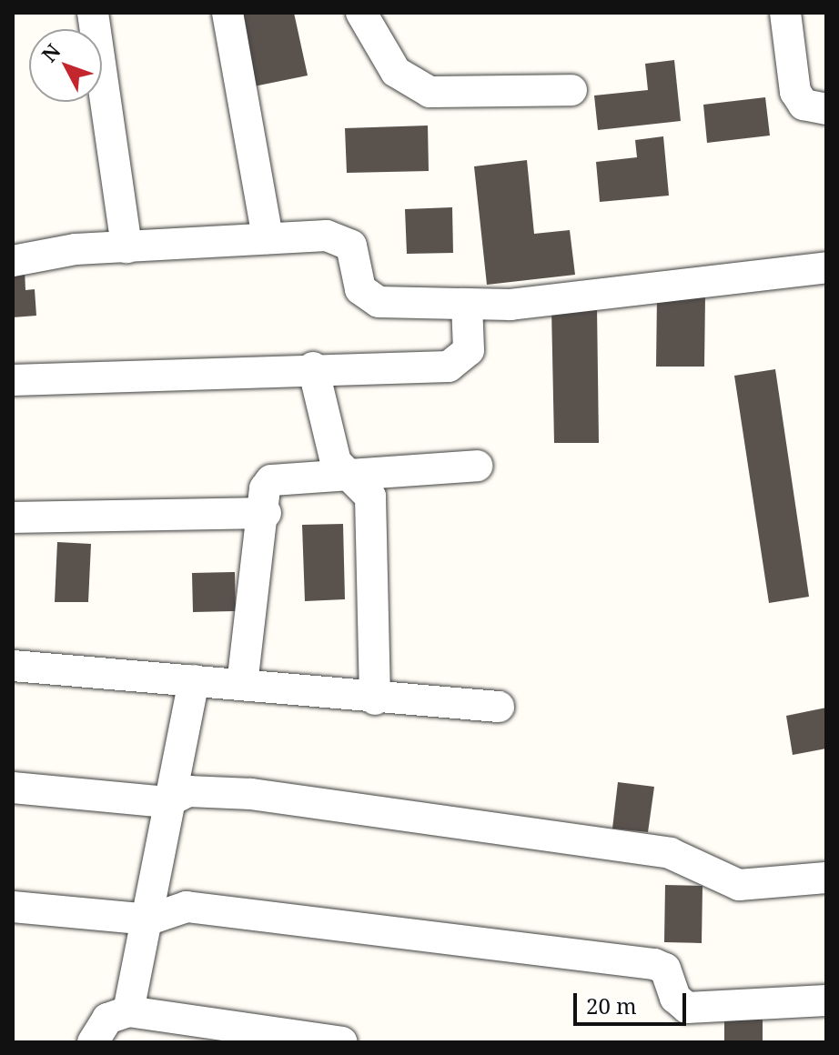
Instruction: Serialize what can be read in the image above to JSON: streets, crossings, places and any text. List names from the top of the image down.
{
  "scale_bar": "20 m",
  "north": "top left"
}
